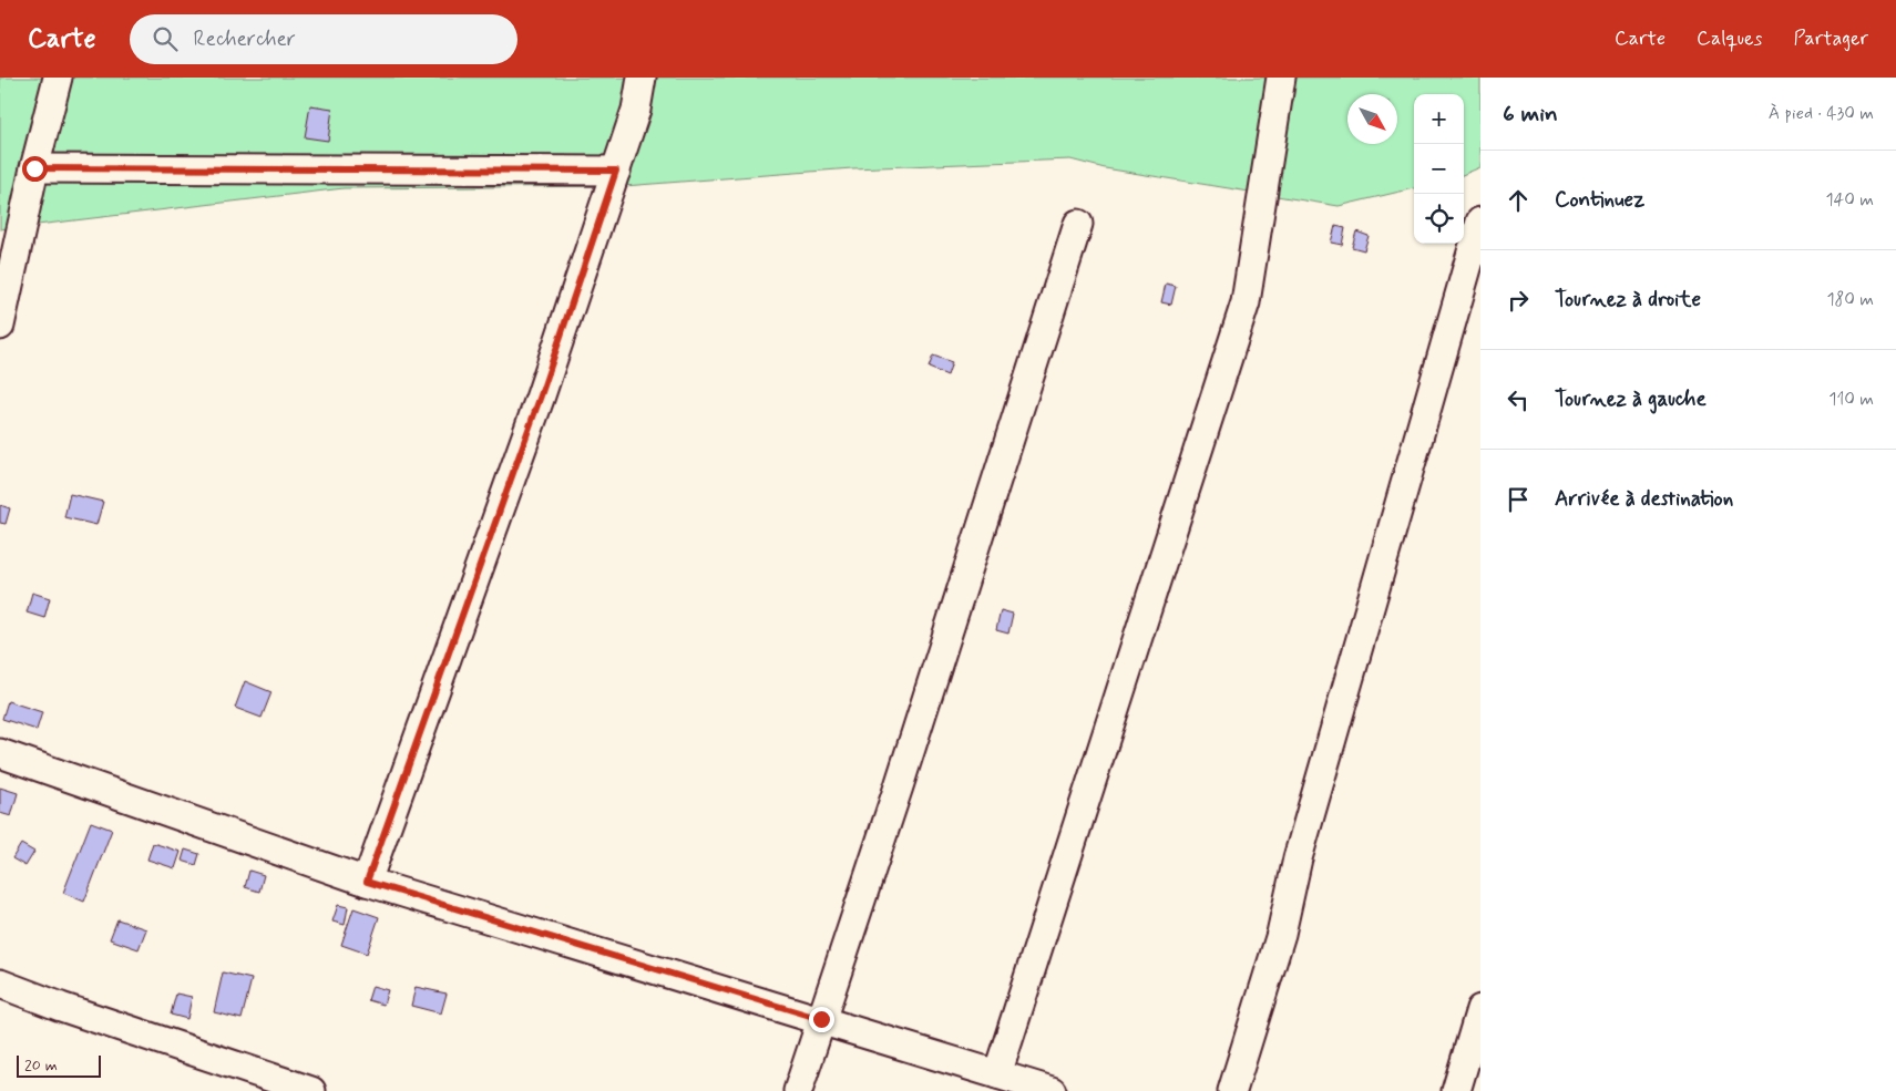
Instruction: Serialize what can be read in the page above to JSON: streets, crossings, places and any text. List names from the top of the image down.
{
  "scale_bar": "20 m",
  "north": "bottom right",
  "page": {
    "header": "Carte",
    "search": "Rechercher",
    "nav": ["Carte", "Calques", "Partager"],
    "heading": ["6 min", "À pied · 430 m"],
    "map_buttons": ["+", "−"],
    "list": [
      ["Continuez", "140 m"],
      ["Tournez à droite", "180 m"],
      ["Tournez à gauche", "110 m"],
      "Arrivée à destination"
    ],
    "scale": "20 m"
  }
}
